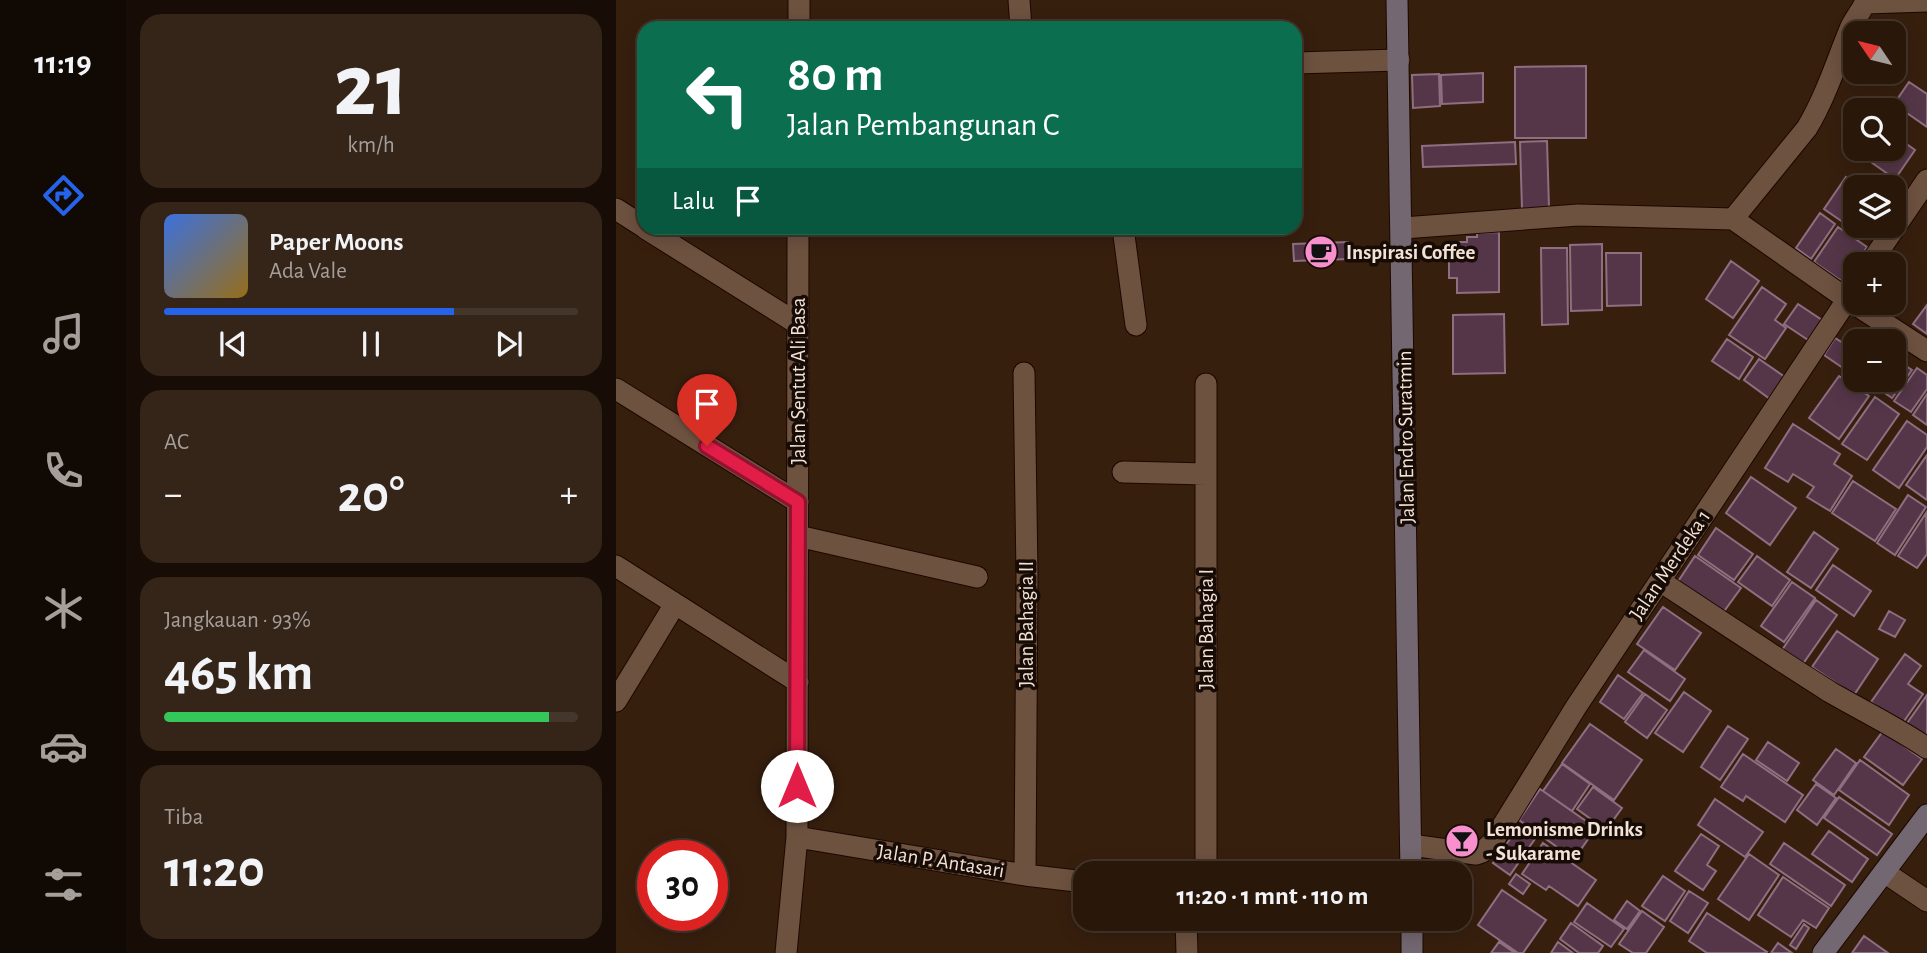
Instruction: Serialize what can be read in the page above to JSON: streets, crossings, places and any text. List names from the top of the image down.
{
  "streets": {
    "main road": ["Jalan Endro Suratmin"],
    "street": [
      "Jalan Sentut Ali Basa",
      "Jalan Merdeka 1",
      "Jalan Bahagia II",
      "Jalan Bahagia I",
      "Jalan P. Antasari"
    ]
  },
  "crossings": [
    ["Jalan Sentut Ali Basa", "Jalan P. Antasari"],
    ["Jalan Endro Suratmin", "Jalan Merdeka 1"],
    ["Jalan Bahagia II", "Jalan P. Antasari"]
  ],
  "places": {
    "cafe": ["Inspirasi Coffee"],
    "bar": ["Lemonisme Drinks - Sukarame"]
  },
  "north": "top left",
  "page": {
    "tabs": "11:19",
    "tile": [
      ["21", "km/h"],
      "AC",
      ["Jangkauan · 93%", "465 km"],
      ["Tiba", "11:20"]
    ],
    "map_buttons": ["+", "−"],
    "turn": ["80 m", "Jalan Pembangunan C"],
    "then": "Lalu",
    "song": ["Paper Moons", "Ada Vale"],
    "heat": ["−", "20°", "+"],
    "limit": "30",
    "trip": "11:20 · 1 mnt · 110 m"
  }
}
